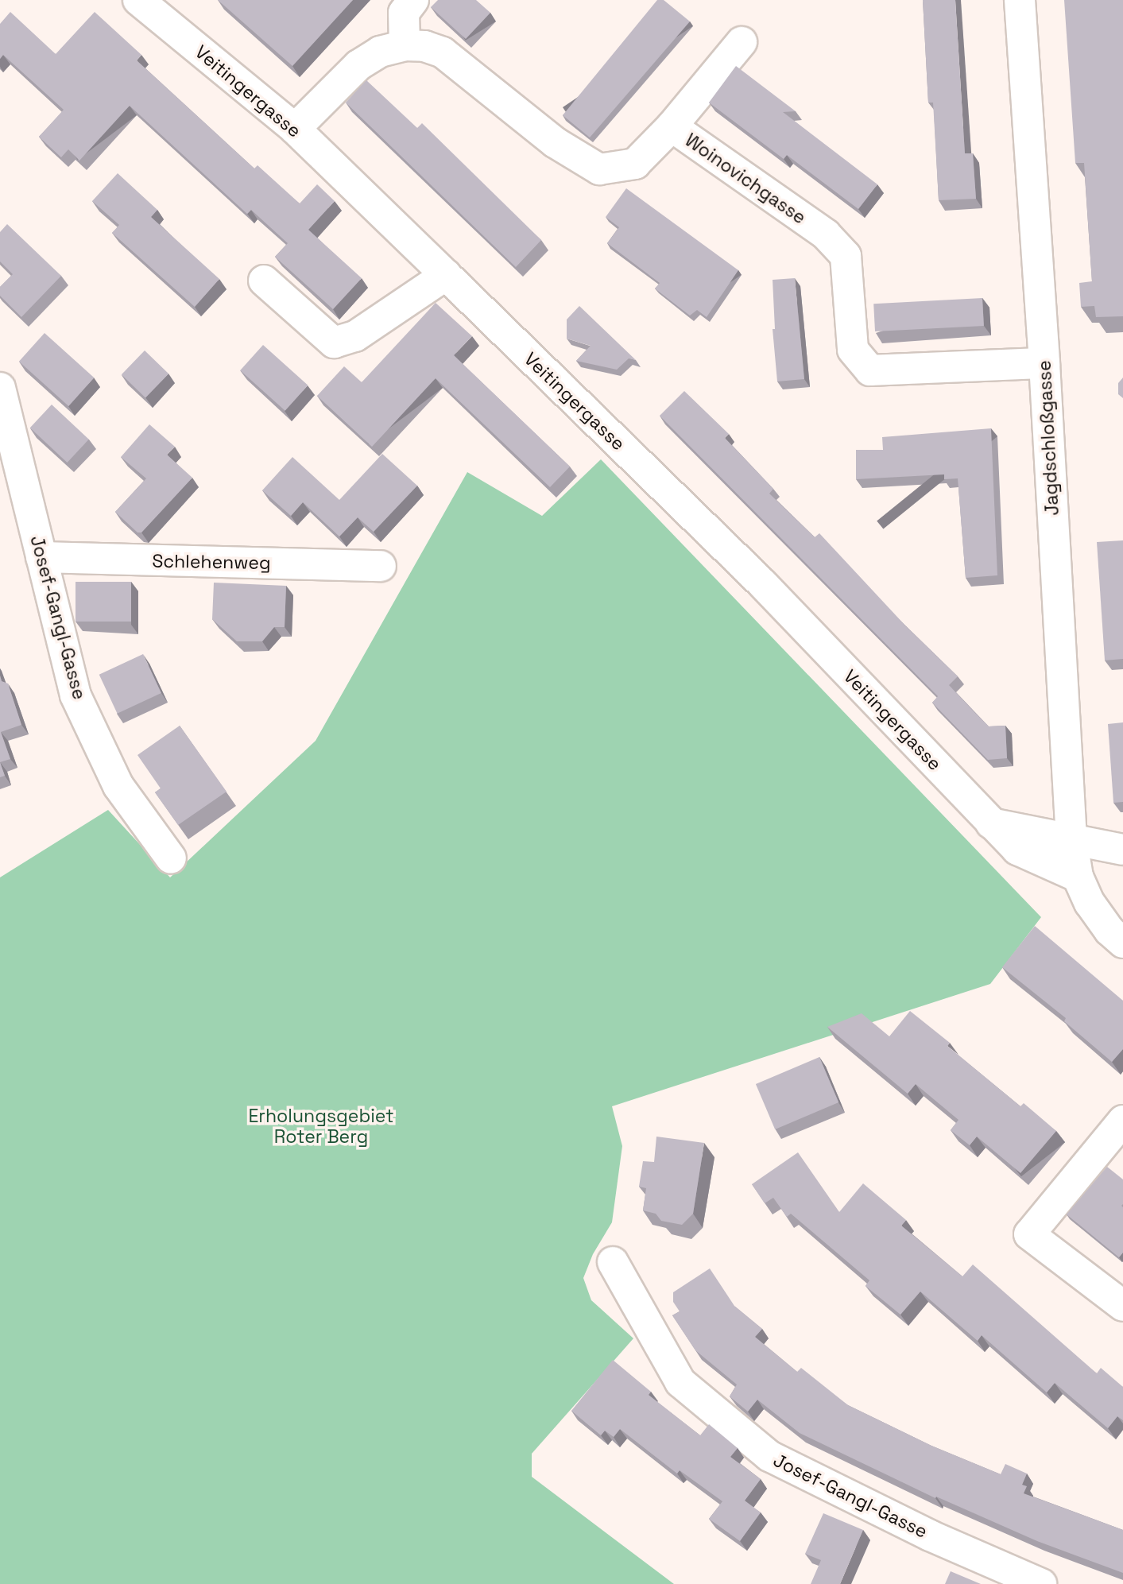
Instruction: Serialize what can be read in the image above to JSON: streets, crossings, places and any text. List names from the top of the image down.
{
  "streets": {
    "street": [
      "Veitingergasse",
      "Woinovichgasse",
      "Jagdschloßgasse",
      "Schlehenweg",
      "Josef-Gangl-Gasse"
    ]
  },
  "crossings": [
    ["Veitingergasse", "Woinovichgasse"],
    ["Veitingergasse", "Jagdschloßgasse"],
    ["Woinovichgasse", "Jagdschloßgasse"],
    ["Schlehenweg", "Josef-Gangl-Gasse"]
  ],
  "parks": ["Erholungsgebiet Roter Berg"]
}
